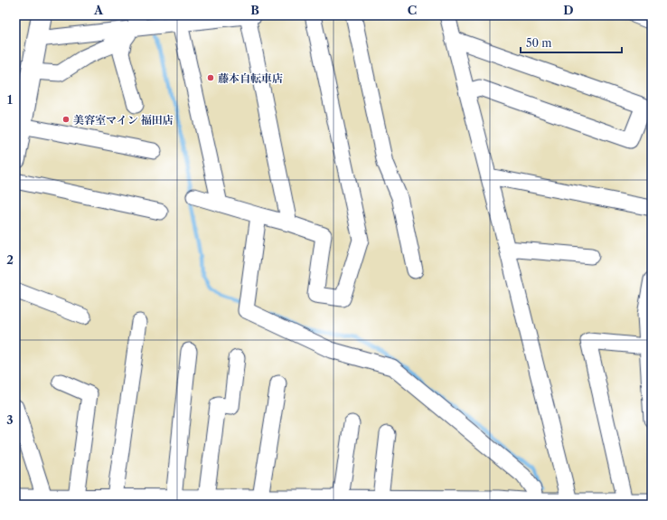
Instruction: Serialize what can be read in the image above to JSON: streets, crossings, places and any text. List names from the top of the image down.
{
  "places": ["藤本自転車店", "美容室マイン 福田店"],
  "scale_bar": "50 m",
  "grid": {
    "columns": [
      "A",
      "B",
      "C",
      "D"
    ],
    "rows": ["1", "2", "3"]
  }
}
